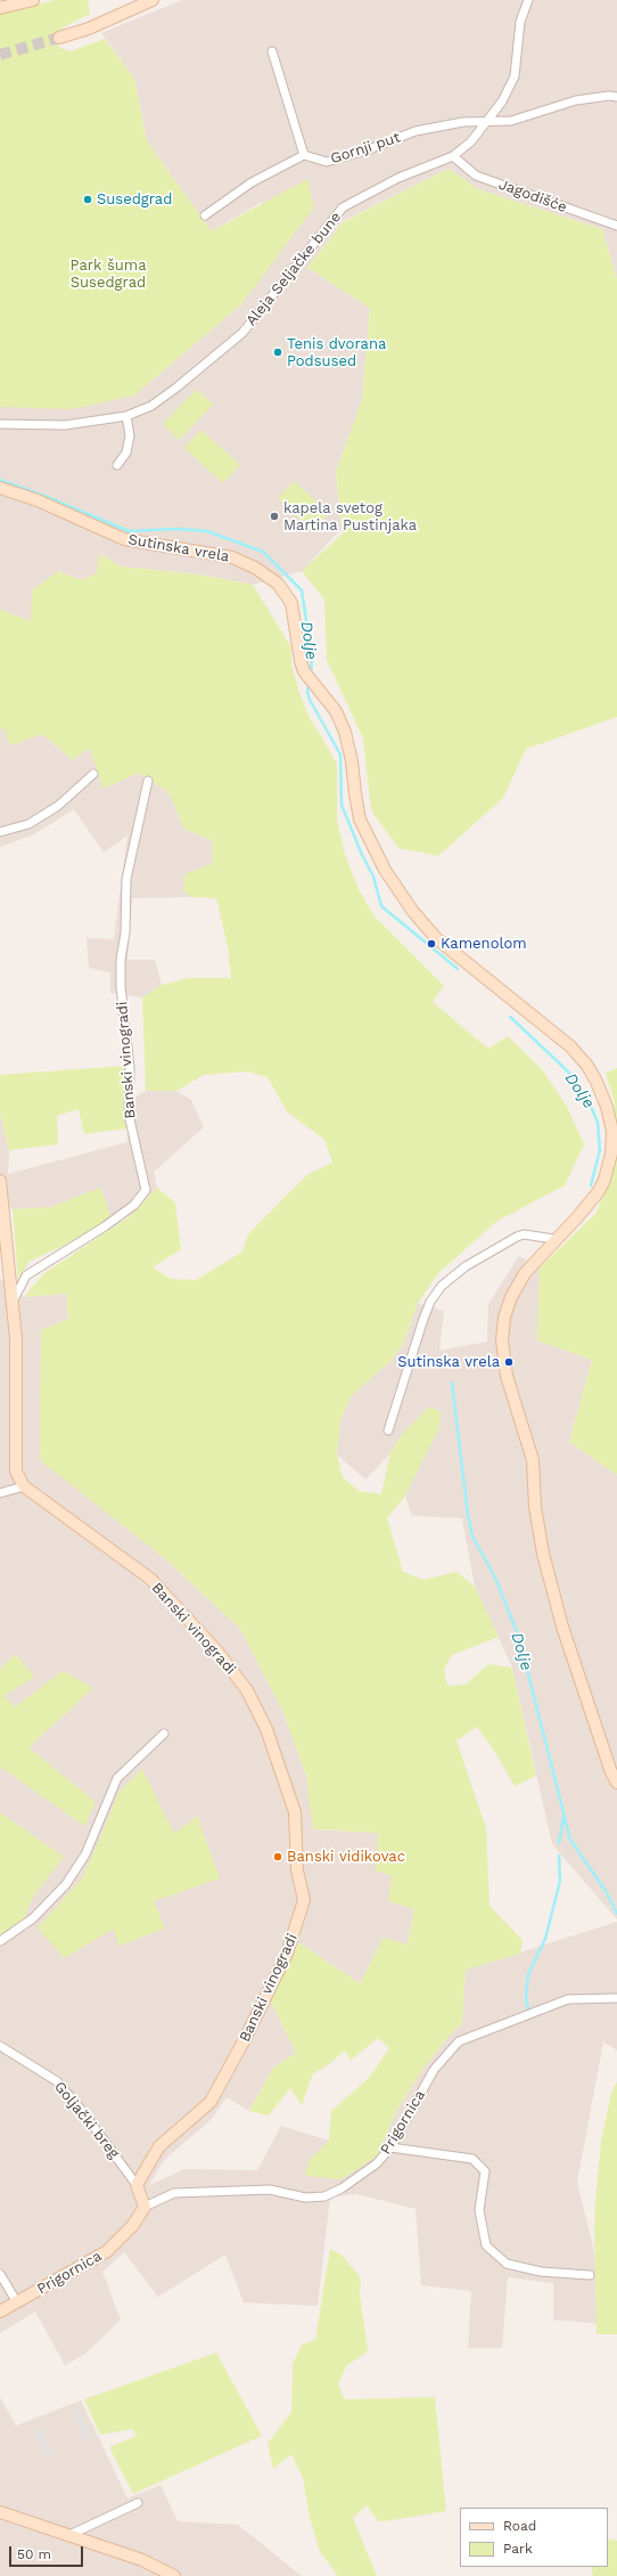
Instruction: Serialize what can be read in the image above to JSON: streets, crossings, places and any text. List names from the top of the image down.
{
  "streets": {
    "street": [
      "Gornji put",
      "Jagodišće",
      "Aleja Seljačke bune",
      "Sutinska vrela",
      "Banski vinogradi",
      "Goljački breg",
      "Prigornica"
    ]
  },
  "crossings": [
    ["Gornji put", "Aleja Seljačke bune"],
    ["Jagodišće", "Aleja Seljačke bune"],
    ["Banski vinogradi", "Goljački breg"]
  ],
  "water": ["Dolje"],
  "parks": ["Park šuma Susedgrad"],
  "places": [
    "Susedgrad",
    "Tenis dvorana Podsused",
    "kapela svetog Martina Pustinjaka",
    "Kamenolom",
    "Sutinska vrela",
    "Banski vidikovac"
  ],
  "legend": ["Road", "Park"],
  "scale_bar": "50 m"
}
